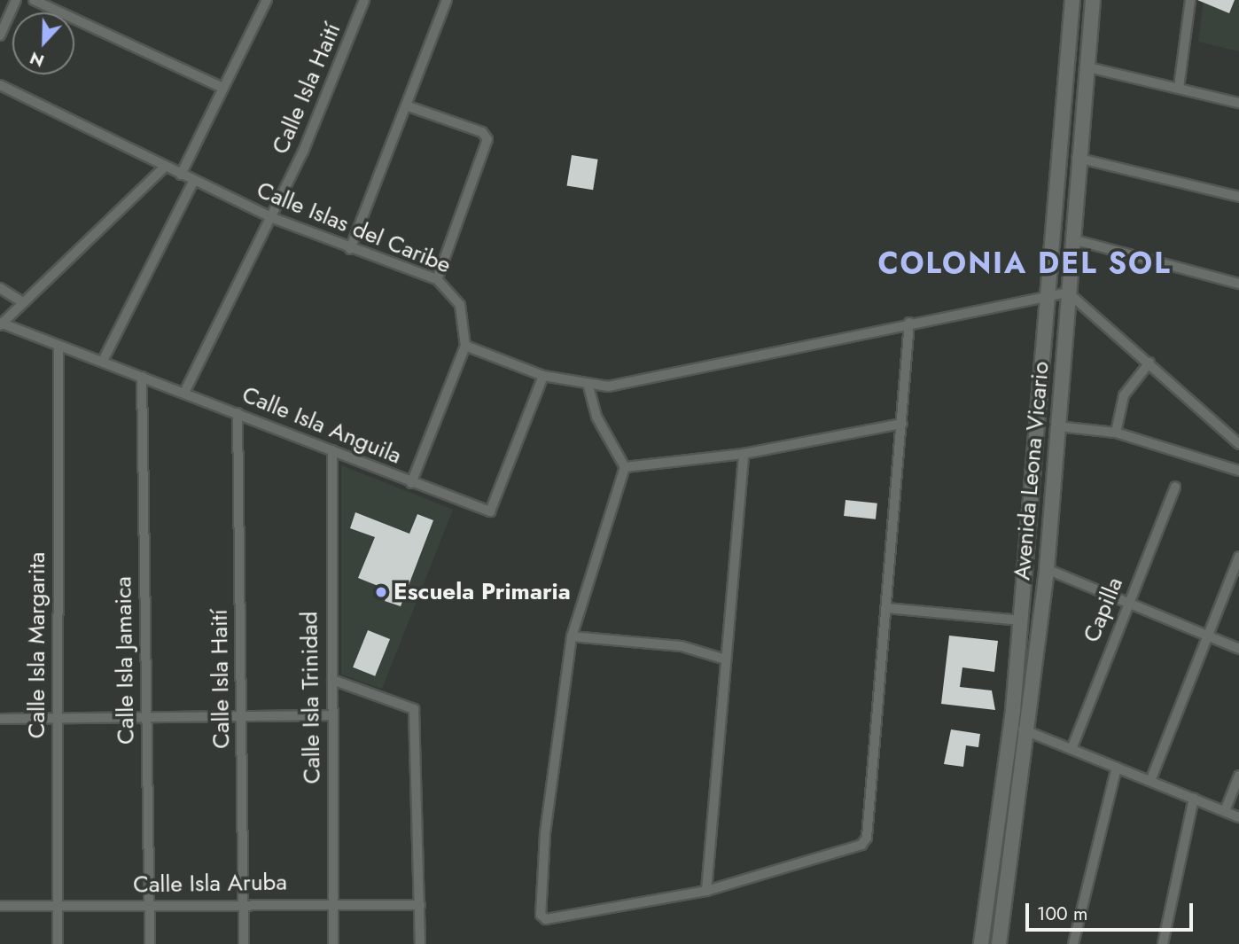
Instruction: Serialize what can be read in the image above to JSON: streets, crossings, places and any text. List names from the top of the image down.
{
  "streets": {
    "street": [
      "Calle Isla Haití",
      "Calle Islas del Caribe",
      "Calle Isla Anguila",
      "Avenida Leona Vicario",
      "Capilla",
      "Calle Isla Margarita",
      "Calle Isla Jamaica",
      "Calle Isla Trinidad",
      "Calle Isla Aruba"
    ]
  },
  "crossings": [
    ["Calle Isla Haití", "Calle Islas del Caribe"],
    ["Calle Isla Haití", "Calle Isla Anguila"],
    ["Calle Isla Haití", "Calle Isla Aruba"],
    ["Calle Isla Anguila", "Calle Isla Margarita"],
    ["Calle Isla Anguila", "Calle Isla Jamaica"],
    ["Calle Isla Anguila", "Calle Isla Trinidad"],
    ["Calle Isla Margarita", "Calle Isla Aruba"],
    ["Calle Isla Jamaica", "Calle Isla Aruba"],
    ["Calle Isla Trinidad", "Calle Isla Aruba"]
  ],
  "districts": ["COLONIA DEL SOL"],
  "places": ["Escuela Primaria"],
  "scale_bar": "100 m",
  "north": "bottom"
}
